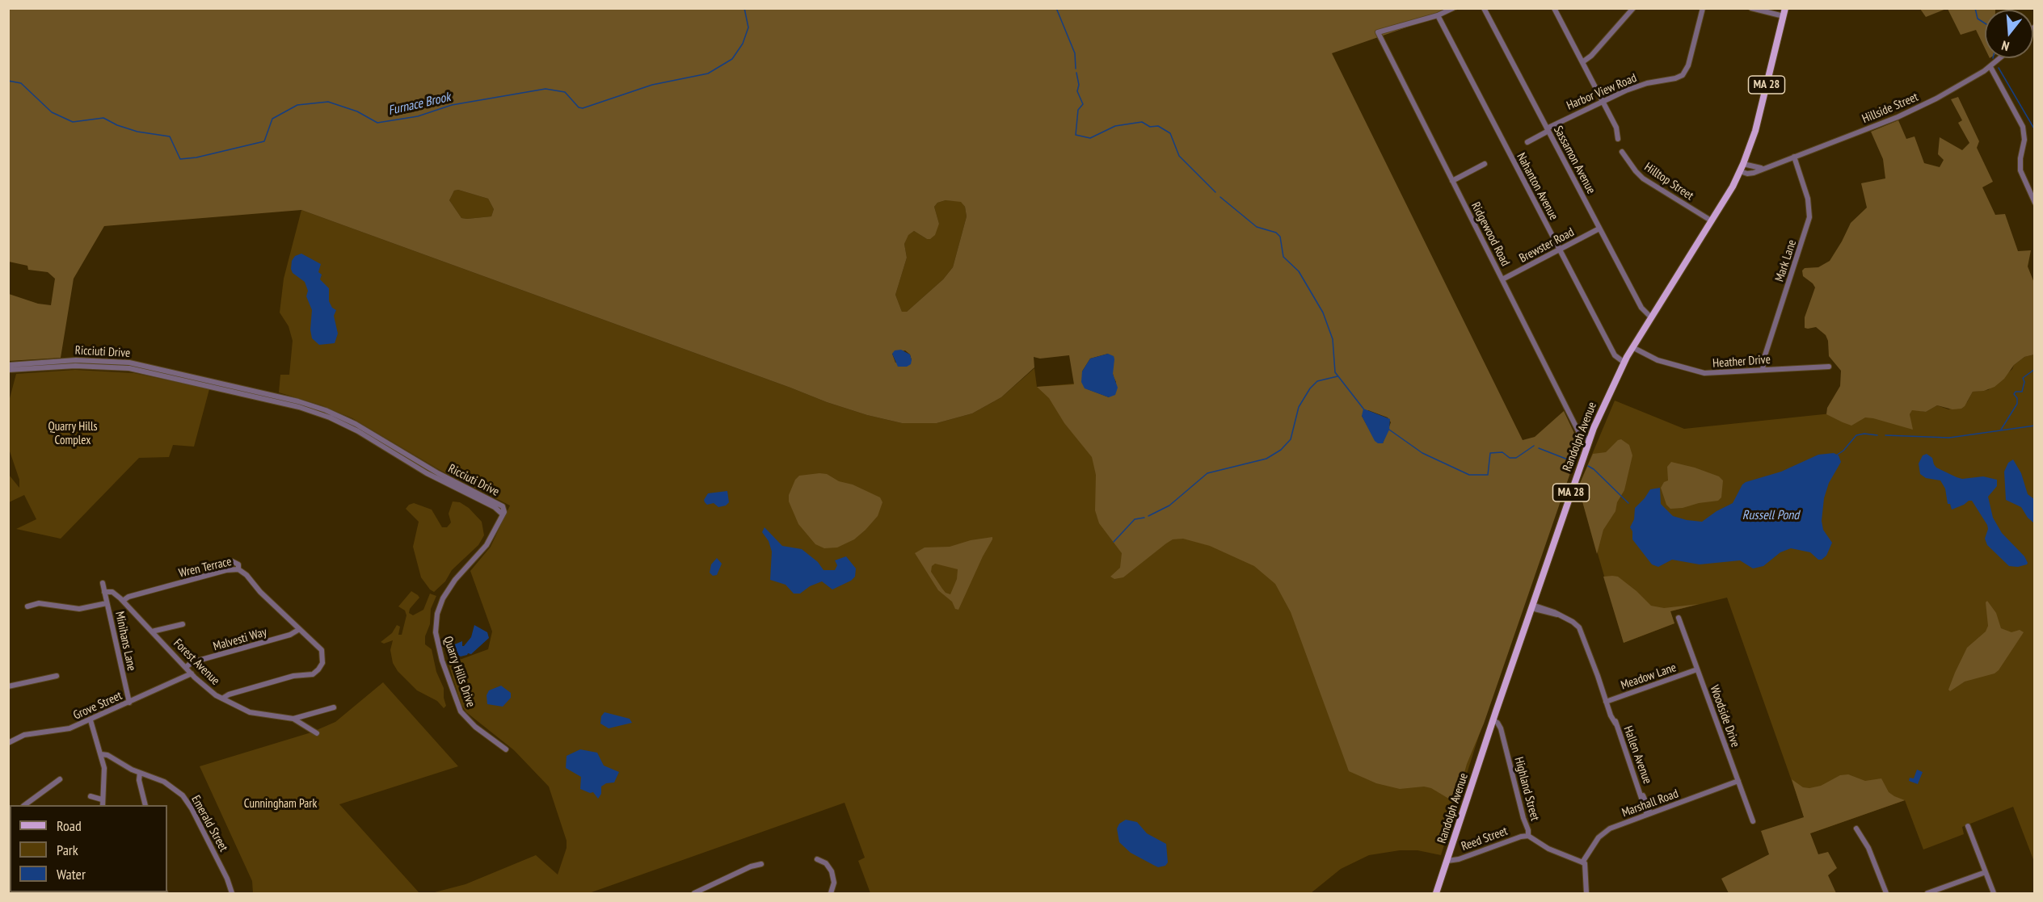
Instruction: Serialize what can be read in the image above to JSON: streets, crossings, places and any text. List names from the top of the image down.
{
  "streets": {
    "main road": ["MA 28", "Randolph Avenue"],
    "street": [
      "Harbor View Road",
      "Hillside Street",
      "Sassamon Avenue",
      "Hilltop Street",
      "Nahanton Avenue",
      "Ridgewood Road",
      "Brewster Road",
      "Mark Lane",
      "Ricciuti Drive",
      "Heather Drive",
      "Wren Terrace",
      "Malvesti Way",
      "Minihans Lane",
      "Forest Avenue",
      "Quarry Hills Drive",
      "Meadow Lane",
      "Grove Street",
      "Woodside Drive",
      "Hallen Avenue",
      "Highland Street",
      "Marshall Road",
      "Emerald Street",
      "Reed Street"
    ]
  },
  "crossings": [
    ["Harbor View Road", "Sassamon Avenue"],
    ["Hillside Street", "Mark Lane"],
    ["Hillside Street", "Randolph Avenue"],
    ["Sassamon Avenue", "Brewster Road"],
    ["Sassamon Avenue", "Randolph Avenue"],
    ["Hilltop Street", "Randolph Avenue"],
    ["Nahanton Avenue", "Ridgewood Road"],
    ["Nahanton Avenue", "Brewster Road"],
    ["Nahanton Avenue", "Randolph Avenue"],
    ["Ridgewood Road", "Brewster Road"],
    ["Ridgewood Road", "Randolph Avenue"],
    ["Mark Lane", "Heather Drive"],
    ["Ricciuti Drive", "Quarry Hills Drive"],
    ["Heather Drive", "Randolph Avenue"],
    ["Randolph Avenue", "Hallen Avenue"],
    ["Randolph Avenue", "Highland Street"],
    ["Randolph Avenue", "Reed Street"],
    ["Wren Terrace", "Malvesti Way"],
    ["Wren Terrace", "Forest Avenue"],
    ["Malvesti Way", "Forest Avenue"],
    ["Minihans Lane", "Forest Avenue"],
    ["Minihans Lane", "Grove Street"],
    ["Forest Avenue", "Grove Street"],
    ["Meadow Lane", "Woodside Drive"],
    ["Meadow Lane", "Hallen Avenue"],
    ["Woodside Drive", "Marshall Road"],
    ["Hallen Avenue", "Marshall Road"],
    ["Highland Street", "Marshall Road"],
    ["Highland Street", "Reed Street"]
  ],
  "water": ["Furnace Brook", "Russell Pond"],
  "parks": ["Quarry Hills Complex", "Cunningham Park"],
  "legend": ["Road", "Park", "Water"],
  "north": "bottom"
}
